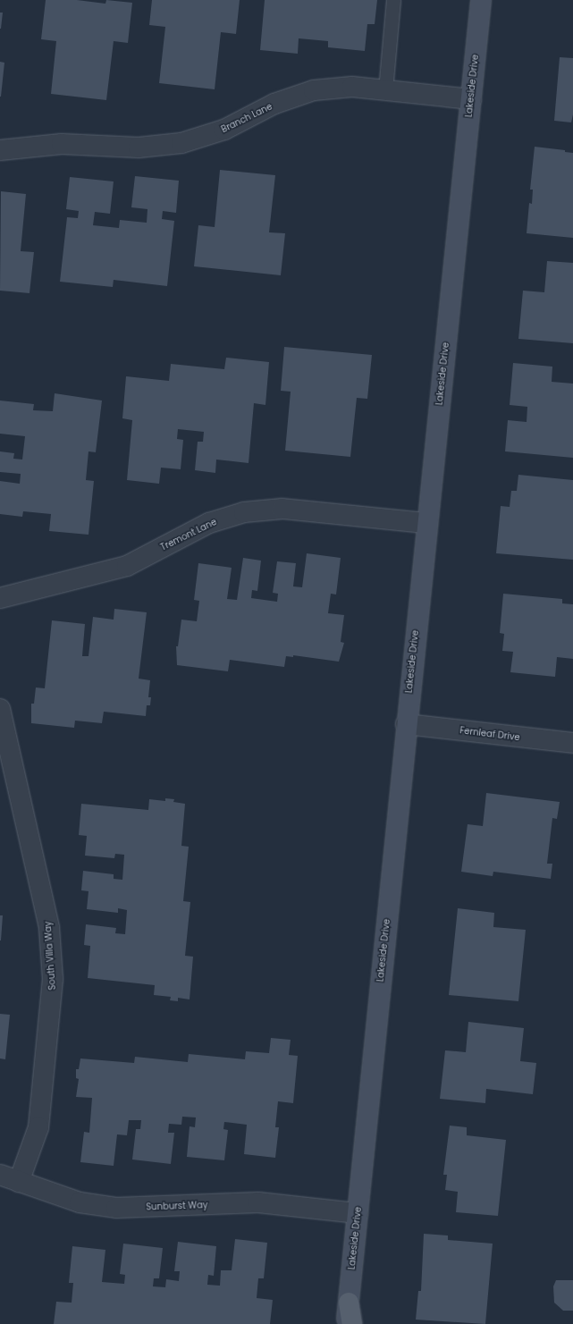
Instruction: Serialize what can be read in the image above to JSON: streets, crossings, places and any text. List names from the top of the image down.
{
  "streets": {
    "main road": ["Lakeside Drive"],
    "street": [
      "Branch Lane",
      "Tremont Lane",
      "Fernleaf Drive",
      "South Villa Way",
      "Sunburst Way"
    ]
  },
  "crossings": [
    ["Lakeside Drive", "Branch Lane"],
    ["Lakeside Drive", "Tremont Lane"],
    ["Lakeside Drive", "Fernleaf Drive"],
    ["Lakeside Drive", "Sunburst Way"],
    ["South Villa Way", "Sunburst Way"]
  ]
}
